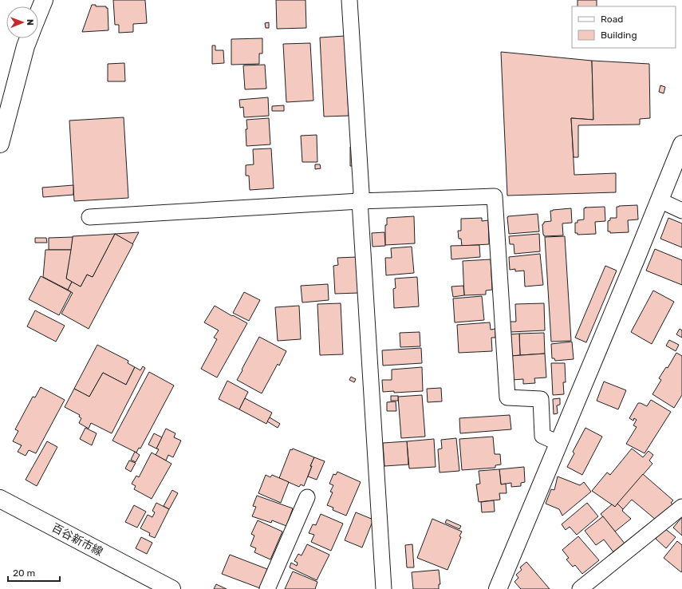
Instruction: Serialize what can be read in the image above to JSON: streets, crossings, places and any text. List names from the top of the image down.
{
  "streets": {
    "main road": ["百谷新市線"]
  },
  "legend": ["Road", "Building"],
  "scale_bar": "20 m",
  "north": "right"
}
